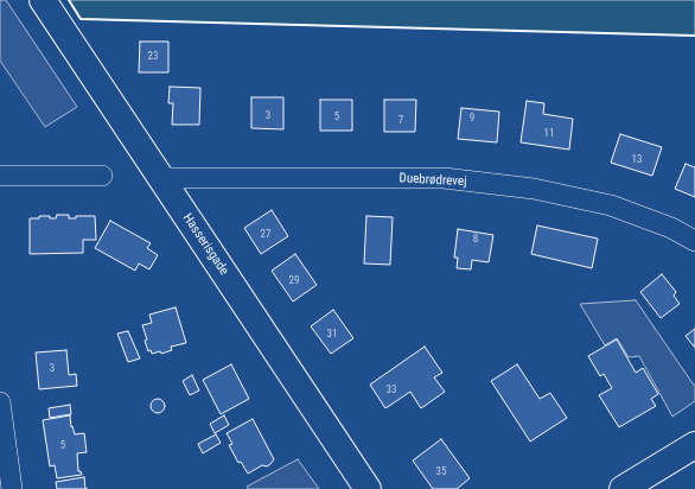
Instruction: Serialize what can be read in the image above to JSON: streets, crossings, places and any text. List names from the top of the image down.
{
  "streets": {
    "street": ["Duebrødrevej", "Hasserisgade"]
  },
  "crossings": [
    ["Duebrødrevej", "Hasserisgade"]
  ],
  "house_numbers": [
    "23",
    "3",
    "5",
    "9",
    "7",
    "11",
    "13",
    "27",
    "8",
    "29",
    "31",
    "3",
    "33",
    "5",
    "35"
  ]
}
